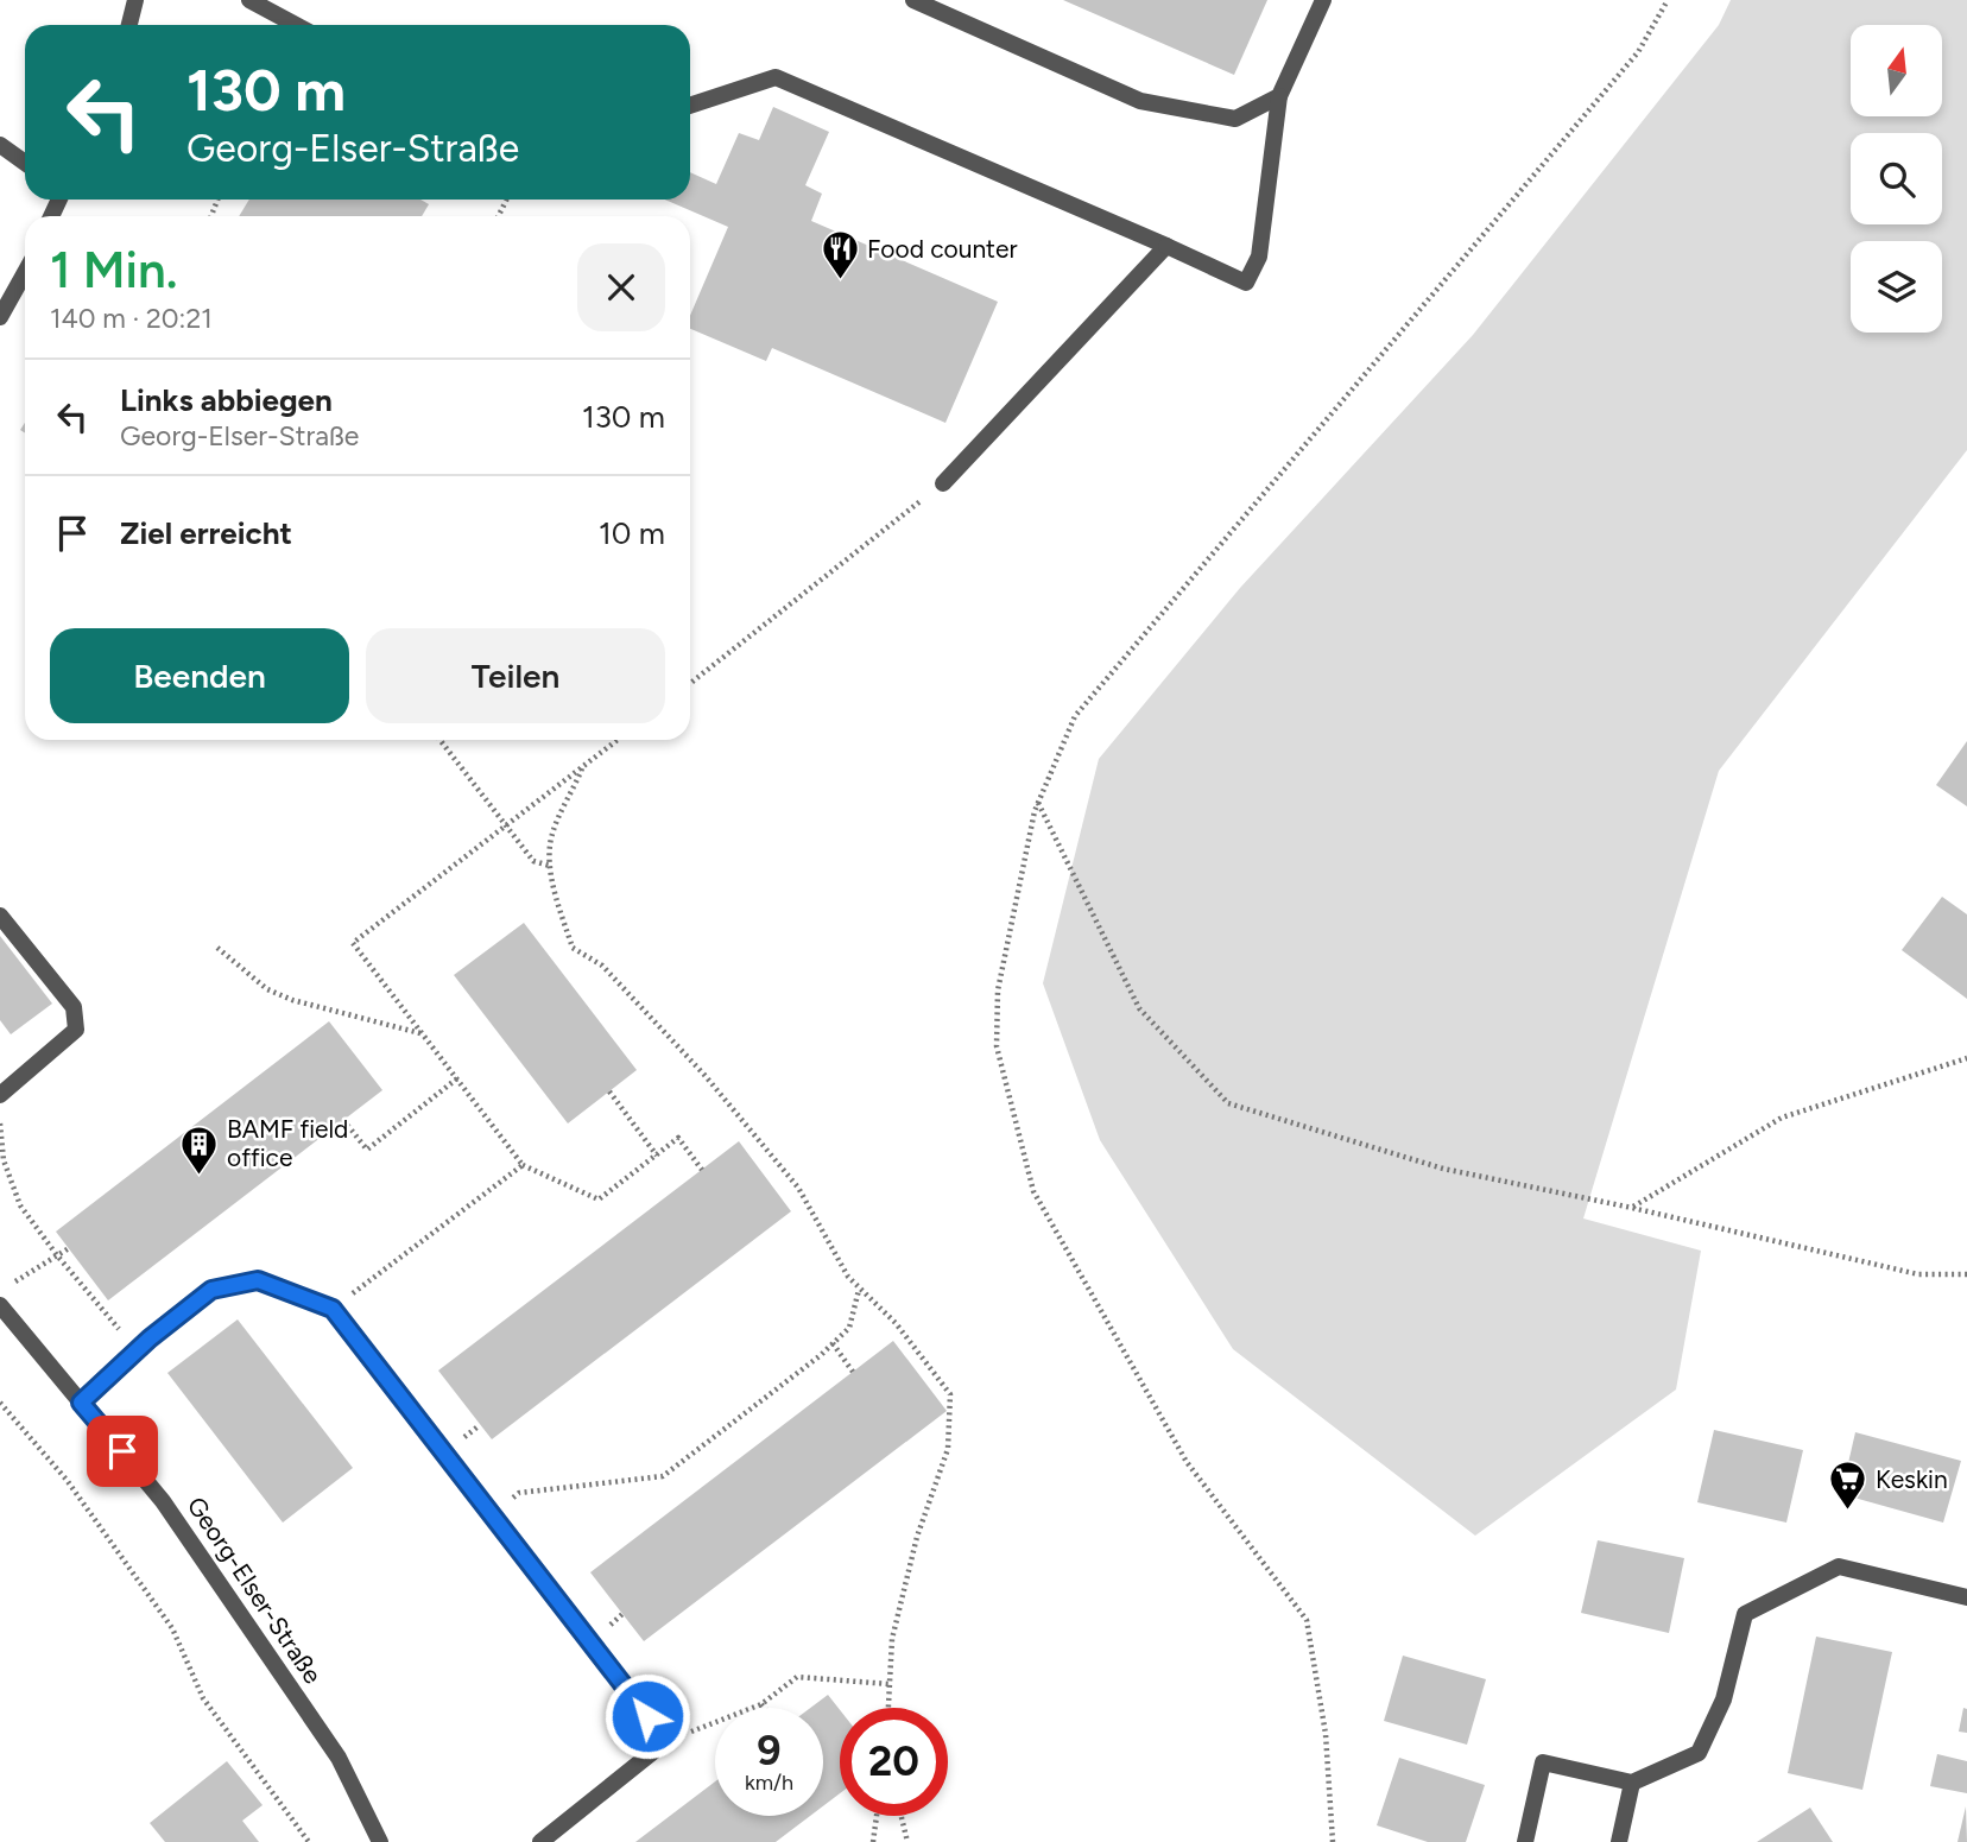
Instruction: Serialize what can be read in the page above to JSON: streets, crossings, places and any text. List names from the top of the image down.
{
  "streets": {
    "street": ["Georg-Elser-Straße"]
  },
  "places": {
    "restaurant": ["Food counter"],
    "building": ["BAMF field office"],
    "supermarket": ["Keskin"]
  },
  "north": "top",
  "page": {
    "turn": ["130 m", "Georg-Elser-Straße"],
    "heading": ["1 Min.", "140 m · 20:21"],
    "list": [
      {
        "name": "Links abbiegen",
        "note": "Georg-Elser-Straße",
        "value": "130 m"
      },
      {
        "name": "Ziel erreicht",
        "value": "10 m"
      }
    ],
    "buttons": ["Beenden", "Teilen"],
    "speed": "9 km/h",
    "limit": "20"
  }
}
